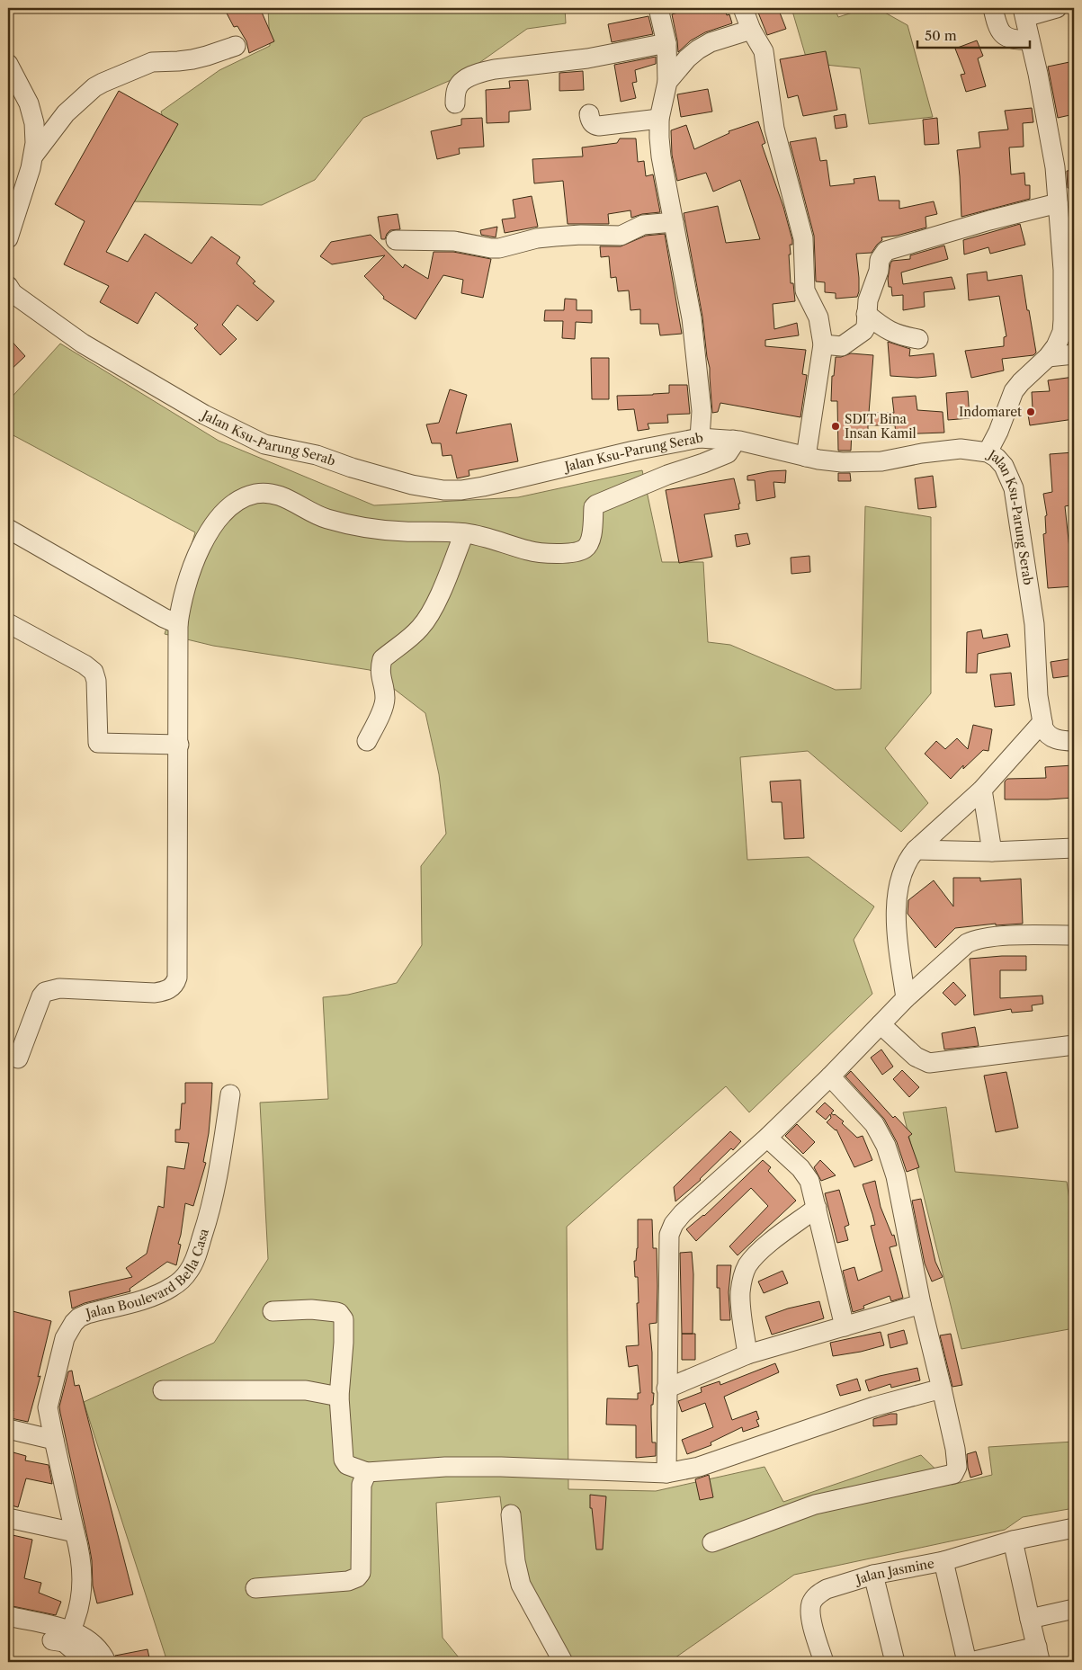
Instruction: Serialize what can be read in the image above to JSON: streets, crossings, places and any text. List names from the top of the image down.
{
  "streets": {
    "street": ["Jalan Ksu-Parung Serab", "Jalan Boulevard Bella Casa", "Jalan Jasmine"]
  },
  "places": ["Indomaret", "SDIT Bina Insan Kamil"],
  "scale_bar": "50 m"
}
